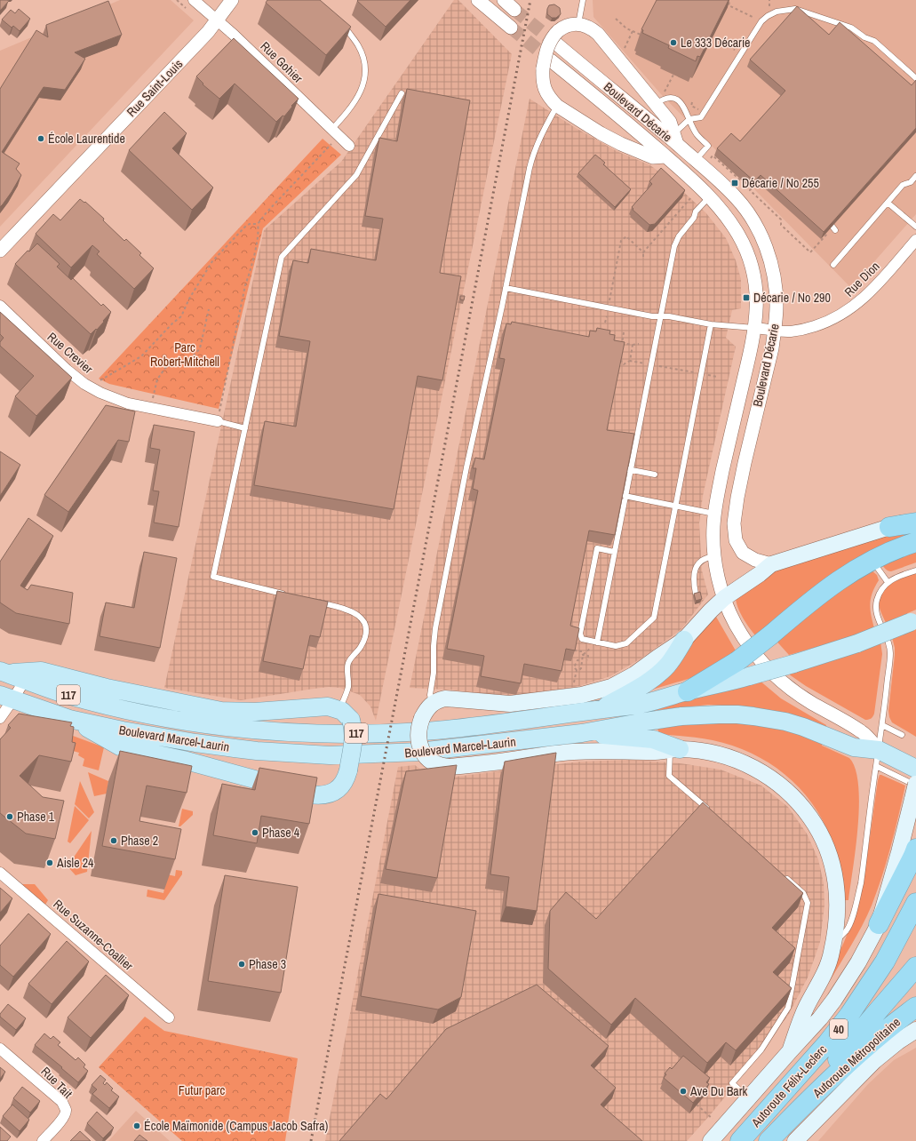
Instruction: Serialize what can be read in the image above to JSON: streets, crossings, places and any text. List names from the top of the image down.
{
  "streets": {
    "highway": ["40", "Autoroute Métropolitaine", "Autoroute Félix-Leclerc"],
    "main road": ["117", "Boulevard Marcel-Laurin"],
    "street": [
      "Rue Gohier",
      "Rue Saint-Louis",
      "Boulevard Décarie",
      "Rue Dion",
      "Rue Crevier",
      "Rue Suzanne-Coallier",
      "Rue Tait"
    ]
  },
  "crossings": [
    ["Rue Gohier", "Rue Saint-Louis"],
    ["Boulevard Décarie", "Rue Dion"],
    ["Boulevard Décarie", "Boulevard Marcel-Laurin"],
    ["Autoroute Métropolitaine", "Autoroute Félix-Leclerc"]
  ],
  "parks": ["Parc Robert-Mitchell", "Futur parc"],
  "places": {
    "other": [
      "Le 333 Décarie",
      "École Laurentide",
      "Phase 1",
      "Phase 4",
      "Phase 2",
      "Aisle 24",
      "Phase 3",
      "Ave Du Bark",
      "École Maïmonide (Campus Jacob Safra)"
    ],
    "transit": ["Décarie / No 255", "Décarie / No 290"]
  }
}
